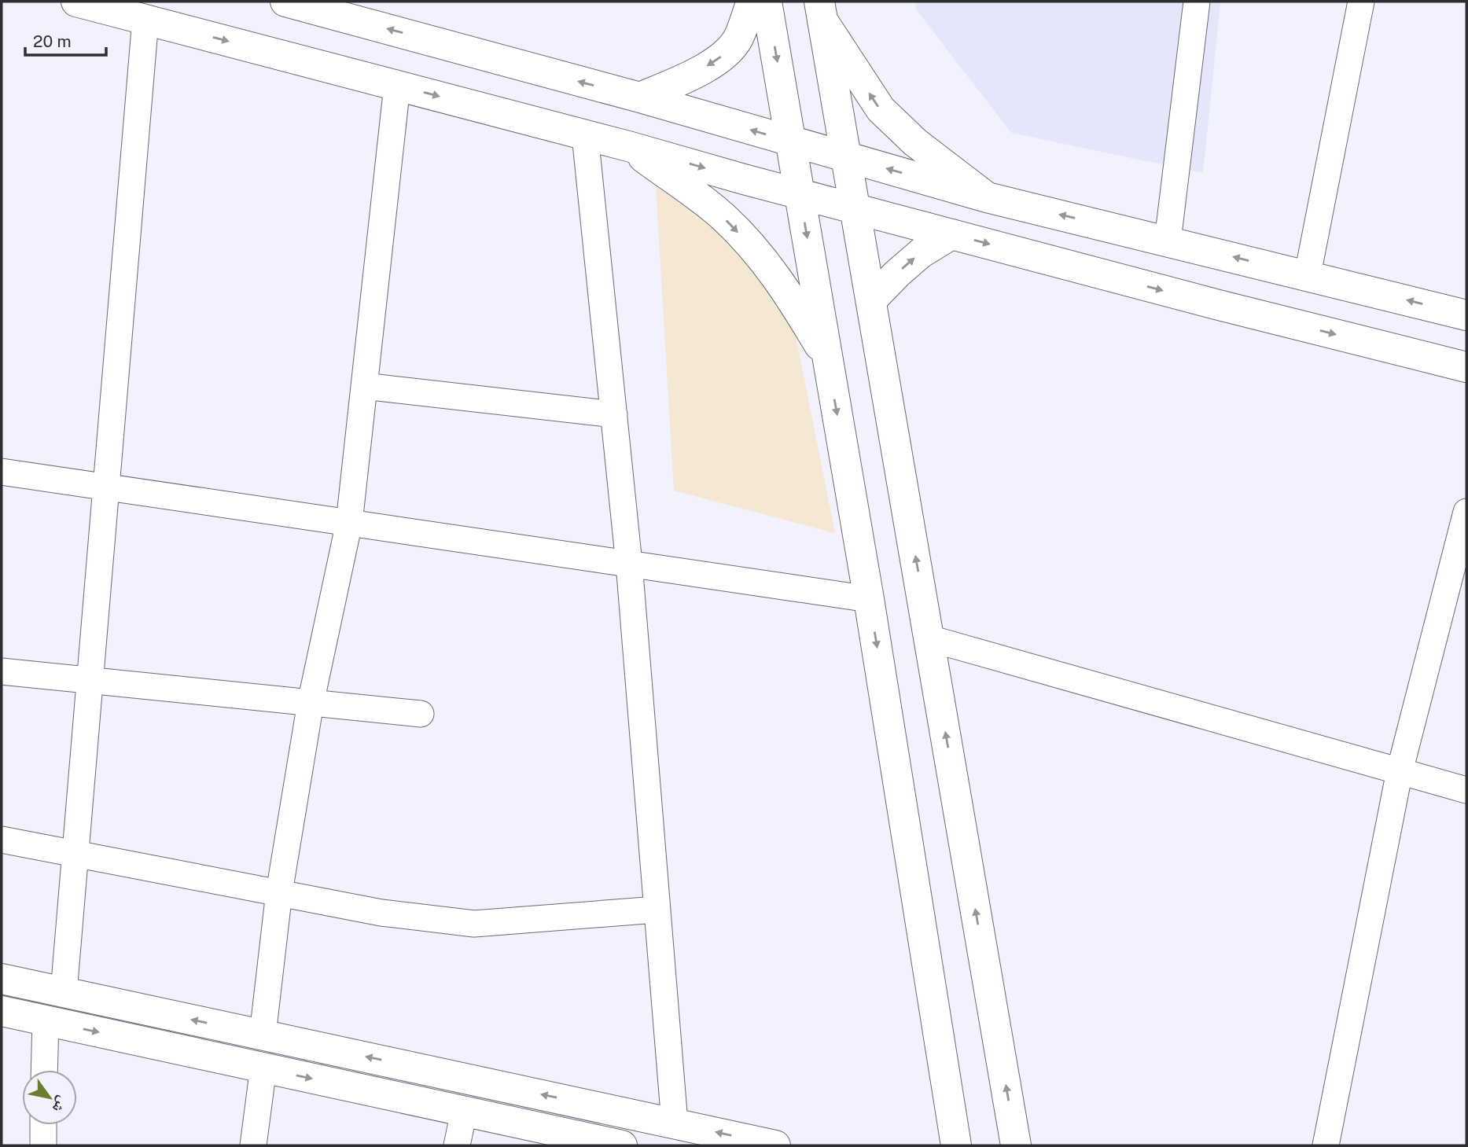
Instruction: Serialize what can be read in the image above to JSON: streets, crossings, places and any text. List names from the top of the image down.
{
  "scale_bar": "20 m",
  "north": "bottom right"
}
